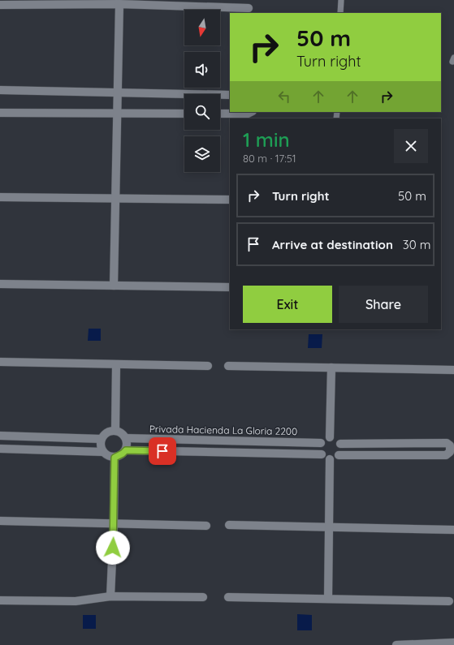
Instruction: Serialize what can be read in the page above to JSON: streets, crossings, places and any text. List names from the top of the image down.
{
  "streets": {
    "street": ["Privada Hacienda La Gloria 2200"]
  },
  "north": "bottom",
  "page": {
    "turn": ["50 m", "Turn right"],
    "heading": ["1 min", "80 m · 17:51"],
    "list": [
      {
        "name": "Turn right",
        "value": "50 m"
      },
      {
        "name": "Arrive at destination",
        "value": "30 m"
      }
    ],
    "buttons": ["Exit", "Share"]
  }
}
